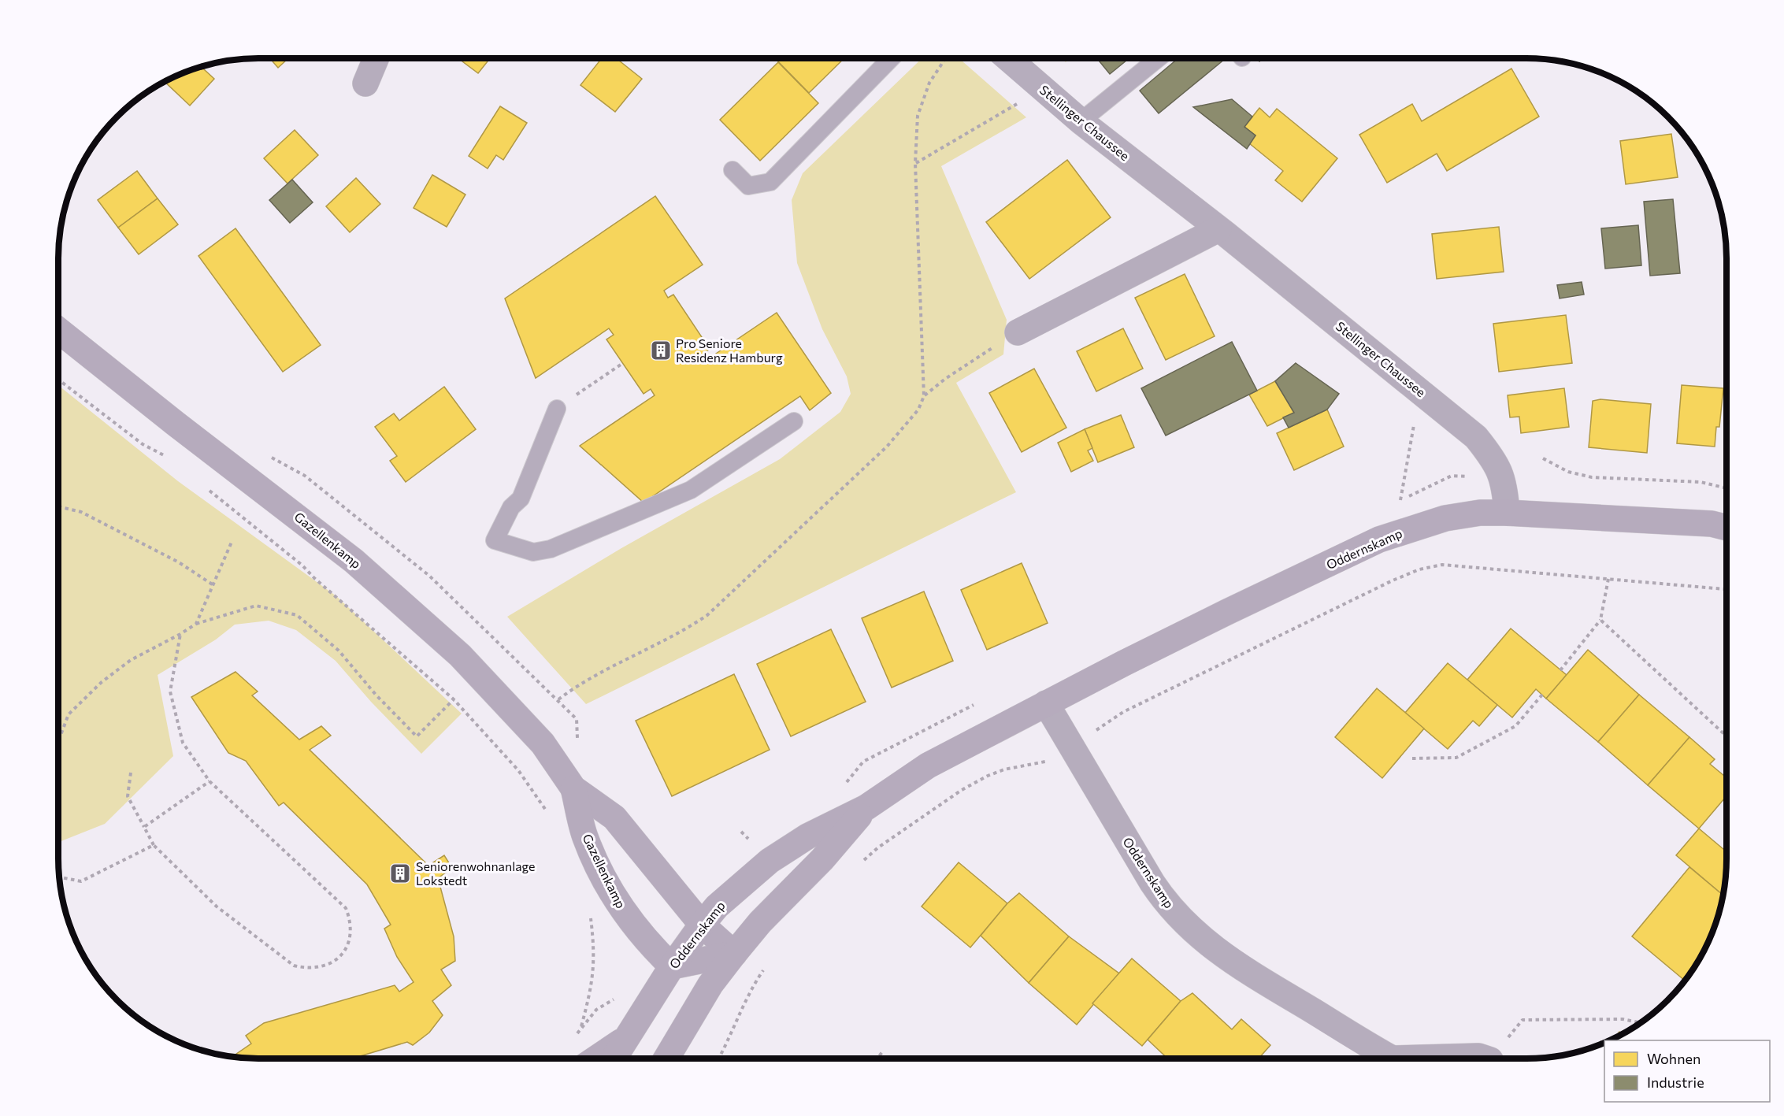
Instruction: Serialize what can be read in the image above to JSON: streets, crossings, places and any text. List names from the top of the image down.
{
  "streets": {
    "main road": ["Gazellenkamp", "Oddernskamp"],
    "street": ["Stellinger Chaussee"]
  },
  "crossings": [
    ["Stellinger Chaussee", "Oddernskamp"],
    ["Gazellenkamp", "Oddernskamp"]
  ],
  "places": {
    "building": ["Pro Seniore Residenz Hamburg", "Seniorenwohnanlage Lokstedt"]
  },
  "legend": ["Wohnen", "Industrie"]
}
